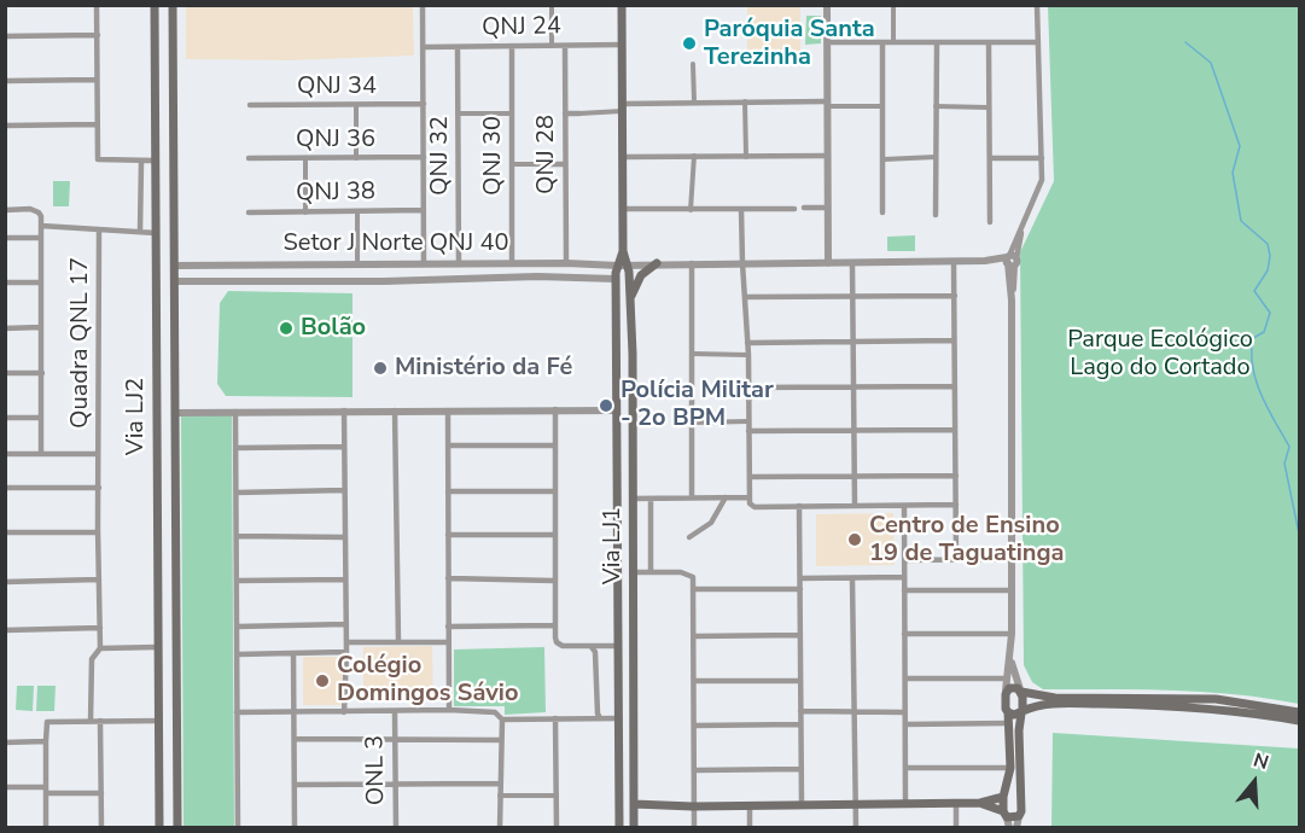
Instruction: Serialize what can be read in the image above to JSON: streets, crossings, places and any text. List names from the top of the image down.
{
  "streets": {
    "main road": ["Via LJ2", "Via LJ1"],
    "street": [
      "QNJ 24",
      "QNJ 34",
      "QNJ 36",
      "QNJ 28",
      "QNJ 32",
      "QNJ 30",
      "QNJ 38",
      "Setor J Norte QNJ 40",
      "Quadra QNL 17",
      "ONL 3"
    ]
  },
  "crossings": [
    ["QNJ 24", "QNJ 28"],
    ["QNJ 24", "QNJ 32"],
    ["QNJ 24", "QNJ 30"],
    ["QNJ 28", "Setor J Norte QNJ 40"],
    ["QNJ 32", "Setor J Norte QNJ 40"],
    ["QNJ 30", "Setor J Norte QNJ 40"],
    ["Setor J Norte QNJ 40", "Via LJ2"],
    ["Setor J Norte QNJ 40", "Via LJ1"]
  ],
  "parks": ["Parque Ecológico Lago do Cortado"],
  "places": [
    "Paróquia Santa Terezinha",
    "Bolão",
    "Ministério da Fé",
    "Polícia Militar - 2o BPM",
    "Centro de Ensino 19 de Taguatinga",
    "Colégio Domingos Sávio"
  ],
  "north": "top"
}
